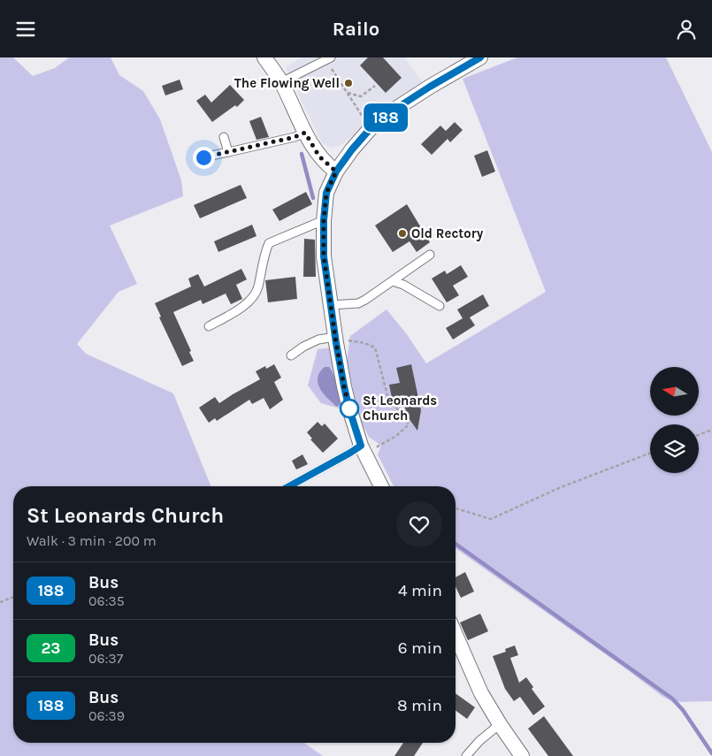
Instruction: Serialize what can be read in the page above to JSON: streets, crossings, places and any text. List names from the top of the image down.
{
  "places": ["The Flowing Well", "Old Rectory", "St Leonards Church"],
  "lines": ["bus line 188"],
  "north": "left",
  "page": {
    "header": "Railo",
    "on_map": "188",
    "heading": ["St Leonards Church", "Walk · 3 min · 200 m"],
    "list": [
      {
        "mark": "188",
        "name": "Bus",
        "note": "06:35",
        "value": "4 min"
      },
      {
        "mark": "23",
        "name": "Bus",
        "note": "06:37",
        "value": "6 min"
      },
      {
        "mark": "188",
        "name": "Bus",
        "note": "06:39",
        "value": "8 min"
      }
    ]
  }
}
